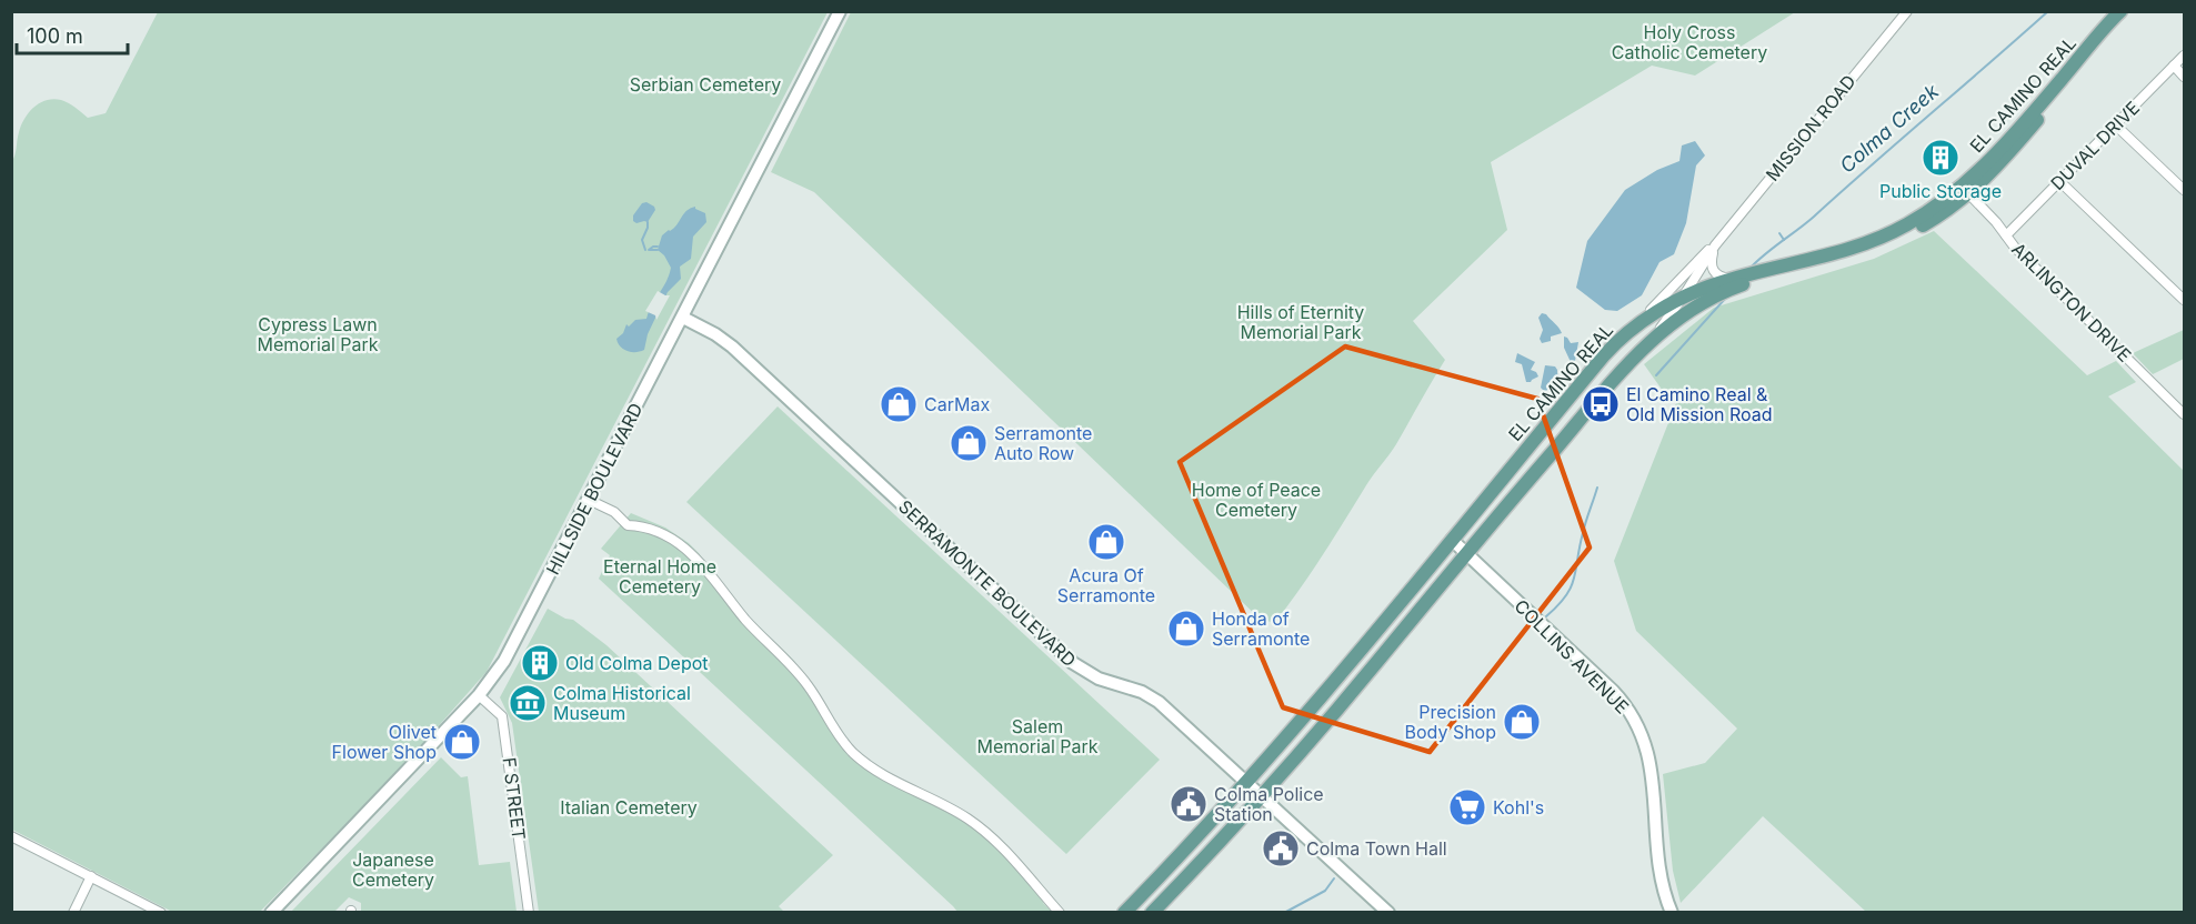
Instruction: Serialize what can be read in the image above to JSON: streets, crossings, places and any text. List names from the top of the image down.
{
  "streets": {
    "main road": [
      "EL CAMINO REAL",
      "HILLSIDE BOULEVARD",
      "SERRAMONTE BOULEVARD",
      "COLLINS AVENUE"
    ],
    "street": [
      "MISSION ROAD",
      "DUVAL DRIVE",
      "ARLINGTON DRIVE",
      "F STREET"
    ]
  },
  "crossings": [
    ["EL CAMINO REAL", "MISSION ROAD"],
    ["EL CAMINO REAL", "ARLINGTON DRIVE"],
    ["EL CAMINO REAL", "SERRAMONTE BOULEVARD"],
    ["EL CAMINO REAL", "COLLINS AVENUE"],
    ["DUVAL DRIVE", "ARLINGTON DRIVE"],
    ["HILLSIDE BOULEVARD", "SERRAMONTE BOULEVARD"],
    ["HILLSIDE BOULEVARD", "F STREET"]
  ],
  "water": ["Colma Creek"],
  "parks": [
    "Holy Cross Catholic Cemetery",
    "Serbian Cemetery",
    "Hills of Eternity Memorial Park",
    "Cypress Lawn Memorial Park",
    "Home of Peace Cemetery",
    "Eternal Home Cemetery",
    "Salem Memorial Park",
    "Italian Cemetery",
    "Japanese Cemetery"
  ],
  "places": {
    "building": ["Public Storage", "Old Colma Depot"],
    "shop": [
      "CarMax",
      "Serramonte Auto Row",
      "Acura Of Serramonte",
      "Honda of Serramonte",
      "Precision Body Shop",
      "Olivet Flower Shop"
    ],
    "bus stop": ["El Camino Real & Old Mission Road"],
    "museum": ["Colma Historical Museum"],
    "public building": ["Colma Police Station", "Colma Town Hall"],
    "supermarket": ["Kohl's"]
  },
  "scale_bar": "100 m"
}
